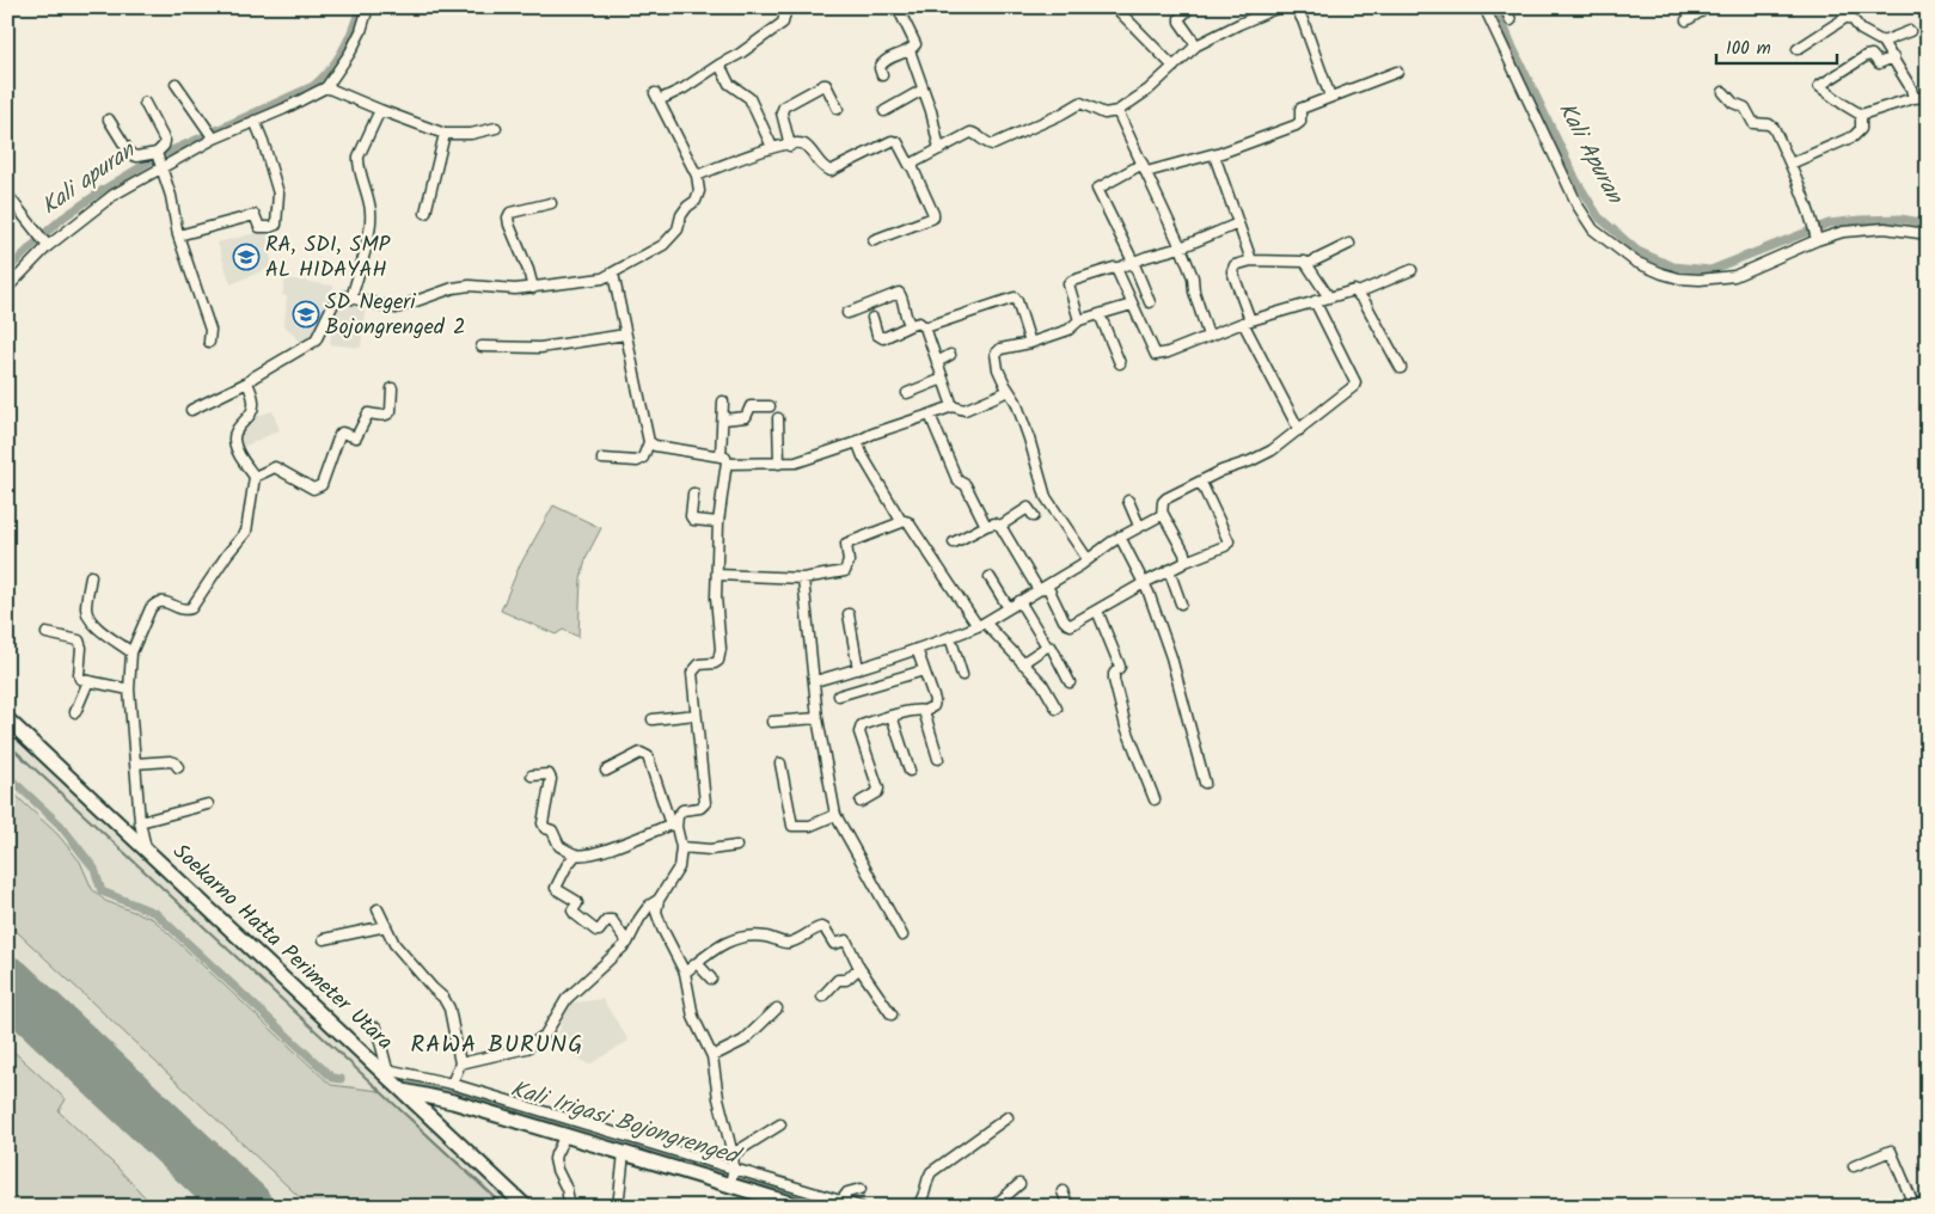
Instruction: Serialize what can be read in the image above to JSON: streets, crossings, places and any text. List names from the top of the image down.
{
  "streets": {
    "main road": ["Soekarno Hatta Perimeter Utara"]
  },
  "districts": ["RAWA BURUNG"],
  "water": ["Kali Apuran", "Kali apuran", "Kali Irigasi Bojongrenged"],
  "places": {
    "school or university": ["RA, SDI, SMP AL HIDAYAH", "SD Negeri Bojongrenged 2"]
  },
  "scale_bar": "100 m"
}
